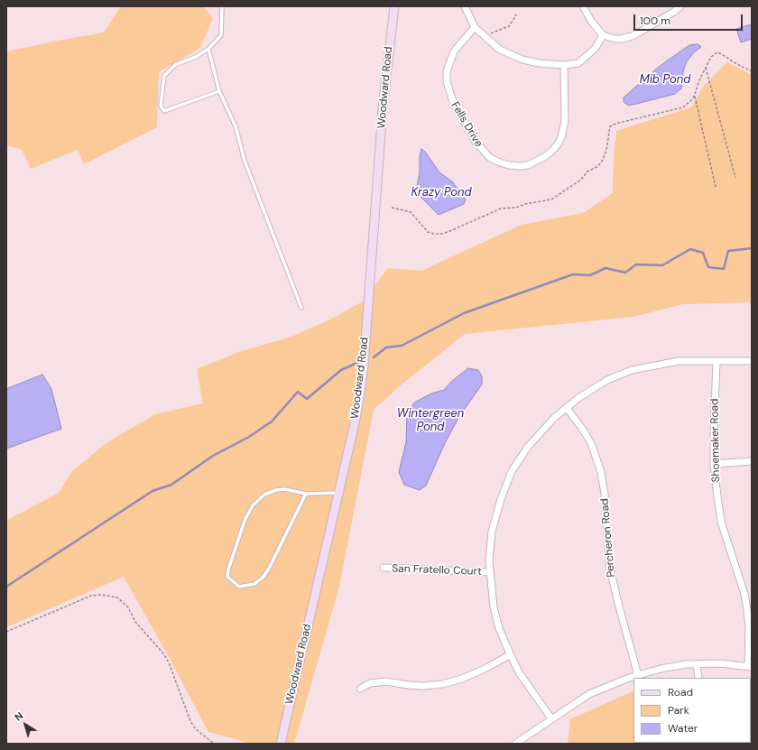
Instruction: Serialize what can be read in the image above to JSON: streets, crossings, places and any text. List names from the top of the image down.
{
  "streets": {
    "street": [
      "Woodward Road",
      "Fells Drive",
      "Shoemaker Road",
      "Percheron Road",
      "San Fratello Court"
    ]
  },
  "water": ["Mib Pond", "Krazy Pond", "Wintergreen Pond"],
  "legend": ["Road", "Park", "Water"],
  "scale_bar": "100 m",
  "north": "top left"
}
